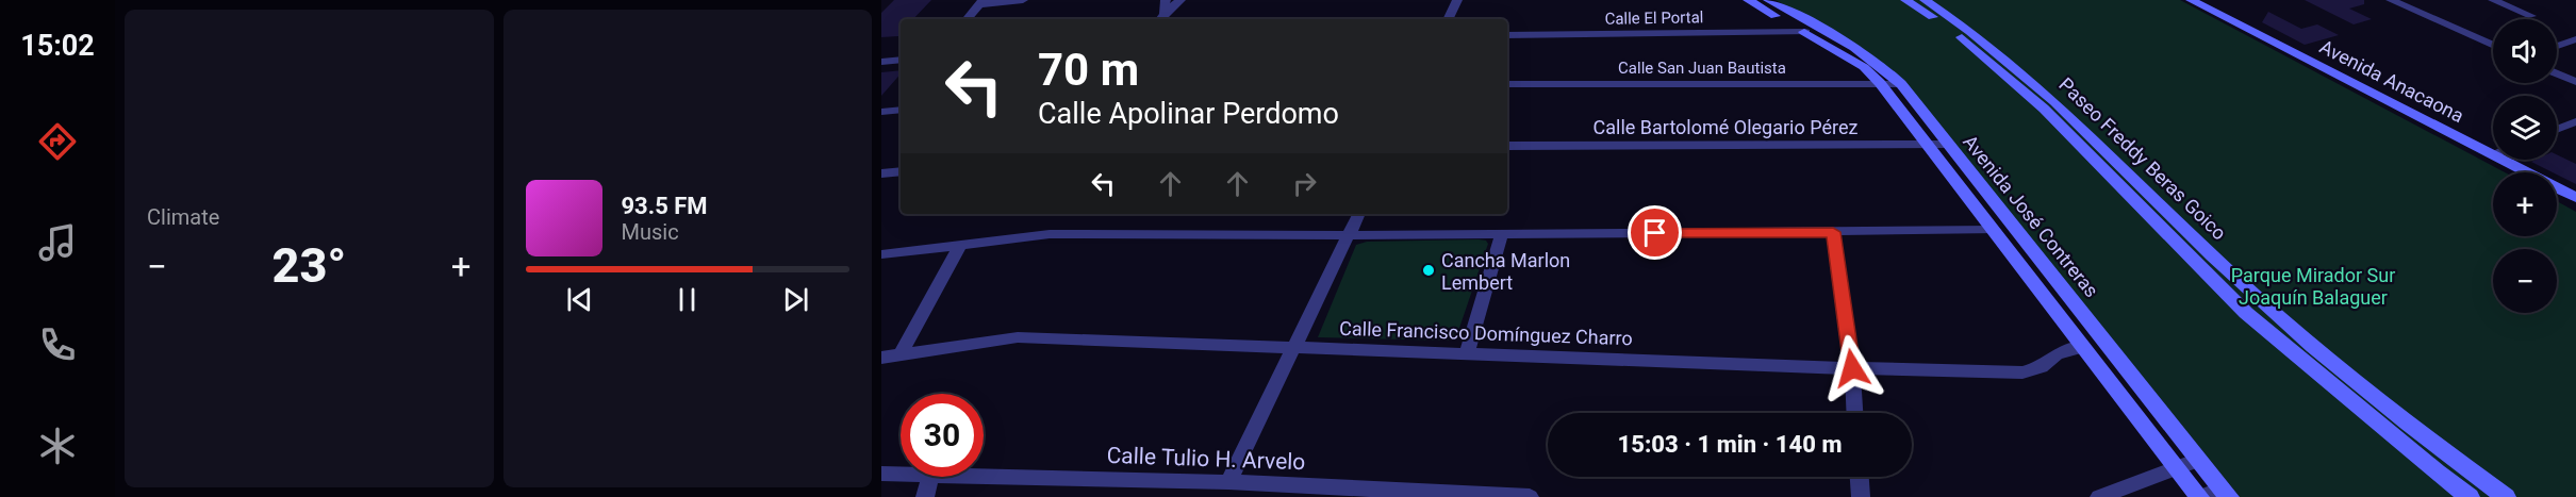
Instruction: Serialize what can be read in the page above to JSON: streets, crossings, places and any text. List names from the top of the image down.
{
  "streets": {
    "main road": ["Avenida Anacaona", "Paseo Freddy Beras Goico", "Avenida José Contreras"],
    "street": [
      "Calle El Portal",
      "Calle San Juan Bautista",
      "Calle Bartolomé Olegario Pérez",
      "Calle Francisco Domínguez Charro",
      "Calle Tulio H. Arvelo"
    ]
  },
  "crossings": [
    ["Calle El Portal", "Avenida José Contreras"],
    ["Calle San Juan Bautista", "Avenida José Contreras"],
    ["Calle Bartolomé Olegario Pérez", "Avenida José Contreras"],
    ["Avenida José Contreras", "Calle Francisco Domínguez Charro"]
  ],
  "parks": ["Parque Mirador Sur Joaquín Balaguer"],
  "places": ["Cancha Marlon Lembert"],
  "page": {
    "tabs": "15:02",
    "tile": "Climate",
    "map_buttons": ["+", "−"],
    "turn": ["70 m", "Calle Apolinar Perdomo"],
    "song": ["93.5 FM", "Music"],
    "heat": ["−", "23°", "+"],
    "limit": "30",
    "trip": "15:03 · 1 min · 140 m"
  }
}
